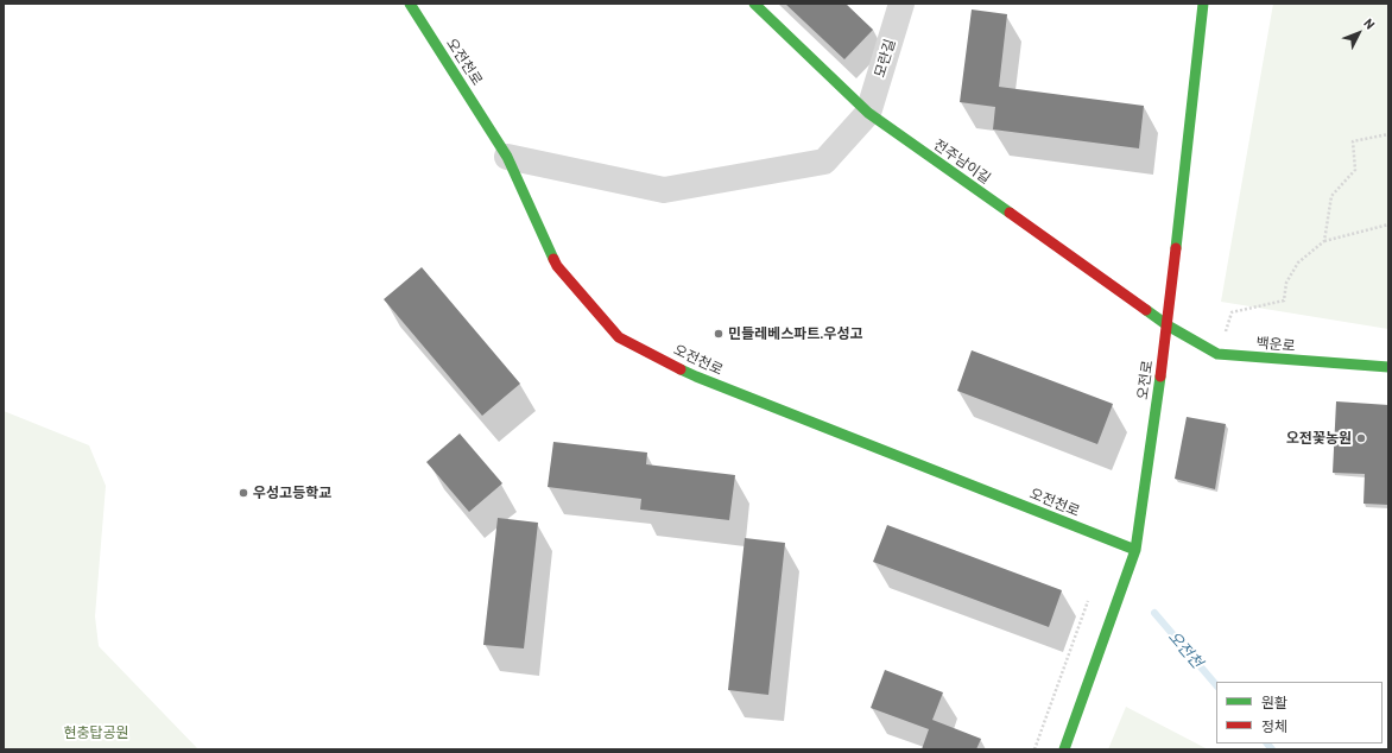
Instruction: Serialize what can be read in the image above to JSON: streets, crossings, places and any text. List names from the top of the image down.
{
  "streets": {
    "street": [
      "모란길",
      "오전천로",
      "전주남이길",
      "백운로",
      "오전로"
    ]
  },
  "crossings": [
    ["모란길", "전주남이길"],
    ["오전천로", "오전로"],
    ["전주남이길", "백운로"],
    ["전주남이길", "오전로"],
    ["백운로", "오전로"]
  ],
  "water": ["오전천"],
  "parks": ["현충탑공원"],
  "places": ["민들레베스파트.우성고", "오전꽃농원", "우성고등학교"],
  "legend": ["원활", "정체"],
  "north": "top right"
}
